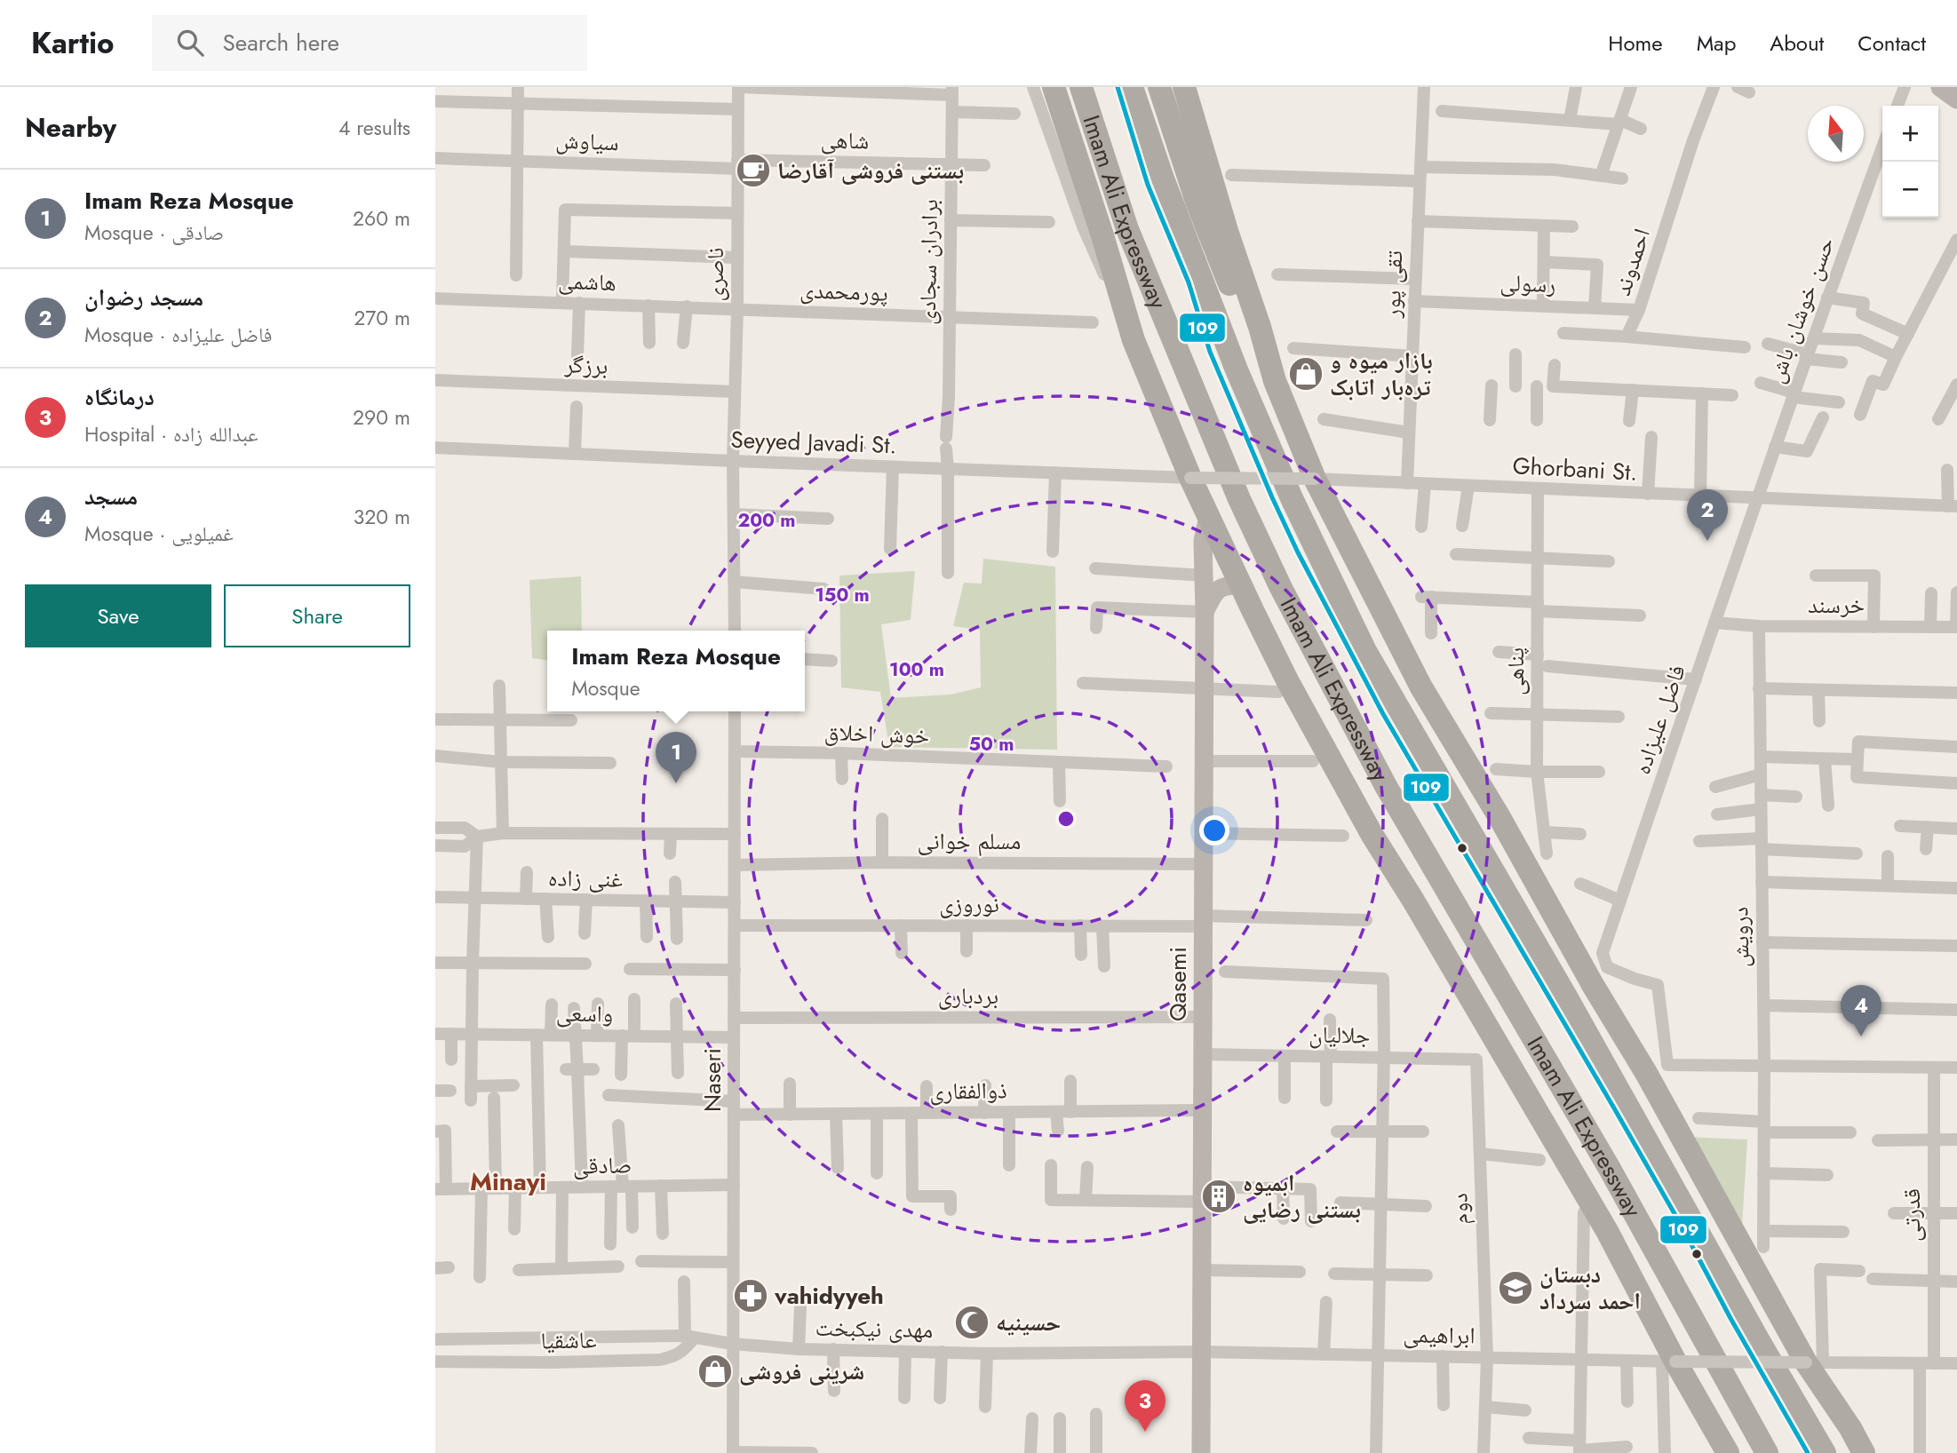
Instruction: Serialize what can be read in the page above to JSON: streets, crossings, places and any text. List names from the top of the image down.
{
  "streets": {
    "highway": ["Imam Ali Expressway"],
    "main road": ["Qasemi"],
    "street": [
      "شاهی",
      "سیاوش",
      "برادران سجادی",
      "احمدوند",
      "ناصری",
      "هاشمی",
      "رسولی",
      "تقی پور",
      "پورمحمدی",
      "حسن خوشان باش",
      "برزگر",
      "Seyyed Javadi St.",
      "Ghorbani St.",
      "خرسند",
      "پناهی",
      "فاضل علیزاده",
      "خوش اخلاق",
      "مسلم خوانی",
      "غنی زاده",
      "نوروزی",
      "درویش",
      "بردباری",
      "واسعی",
      "جلالیان",
      "Naseri",
      "ذوالفقاری",
      "صادقی",
      "دوم",
      "قدرتی",
      "مهدی نیکبخت",
      "ابراهیمی",
      "عاشقیا"
    ]
  },
  "crossings": [
    ["شاهی", "سیاوش"],
    ["شاهی", "برادران سجادی"],
    ["شاهی", "ناصری"],
    ["سیاوش", "ناصری"],
    ["برادران سجادی", "پورمحمدی"],
    ["برادران سجادی", "Seyyed Javadi St."],
    ["احمدوند", "رسولی"],
    ["ناصری", "هاشمی"],
    ["ناصری", "پورمحمدی"],
    ["ناصری", "برزگر"],
    ["ناصری", "Seyyed Javadi St."],
    ["هاشمی", "پورمحمدی"],
    ["رسولی", "تقی پور"],
    ["تقی پور", "Ghorbani St."],
    ["حسن خوشان باش", "Ghorbani St."],
    ["حسن خوشان باش", "فاضل علیزاده"],
    ["Seyyed Javadi St.", "Ghorbani St."],
    ["Ghorbani St.", "پناهی"],
    ["Ghorbani St.", "فاضل علیزاده"],
    ["خرسند", "فاضل علیزاده"],
    ["خرسند", "درویش"],
    ["فاضل علیزاده", "درویش"],
    ["خوش اخلاق", "Naseri"],
    ["مسلم خوانی", "Qasemi"],
    ["مسلم خوانی", "Naseri"],
    ["غنی زاده", "Naseri"],
    ["نوروزی", "Qasemi"],
    ["نوروزی", "Naseri"],
    ["Qasemi", "بردباری"],
    ["Qasemi", "جلالیان"],
    ["Qasemi", "ذوالفقاری"],
    ["Qasemi", "مهدی نیکبخت"],
    ["Qasemi", "ابراهیمی"],
    ["بردباری", "Naseri"],
    ["واسعی", "Naseri"],
    ["جلالیان", "دوم"],
    ["Naseri", "ذوالفقاری"],
    ["Naseri", "صادقی"],
    ["Naseri", "مهدی نیکبخت"],
    ["Naseri", "عاشقیا"],
    ["دوم", "ابراهیمی"],
    ["مهدی نیکبخت", "ابراهیمی"],
    ["مهدی نیکبخت", "عاشقیا"]
  ],
  "districts": ["Minayi"],
  "places": {
    "cafe": ["بستنی فروشی آقارضا"],
    "shop": ["بازار میوه و تره‌بار اتابک", "شرینی فروشی"],
    "building": ["ابمیوه بستنی رضایی"],
    "school or university": ["دبستان احمد سرداد"],
    "pharmacy": ["vahidyyeh"],
    "mosque": ["حسینیه"]
  },
  "lines": ["transit line 109"],
  "north": "top",
  "page": {
    "header": "Kartio",
    "search": "Search here",
    "nav": [
      "Home",
      "Map",
      "About",
      "Contact"
    ],
    "heading": ["Nearby", "4 results"],
    "map_buttons": ["+", "−"],
    "list": [
      {
        "mark": "1",
        "name": "Imam Reza Mosque",
        "note": "Mosque · صادقی",
        "value": "260 m"
      },
      {
        "mark": "2",
        "name": "مسجد رضوان",
        "note": "Mosque · فاضل علیزاده",
        "value": "270 m"
      },
      {
        "mark": "3",
        "name": "درمانگاه",
        "note": "Hospital · عبدالله زاده",
        "value": "290 m"
      },
      {
        "mark": "4",
        "name": "مسجد",
        "note": "Mosque · غمیلویی",
        "value": "320 m"
      }
    ],
    "pins": [
      "2",
      "1",
      "4",
      "3"
    ],
    "buttons": ["Save", "Share"],
    "popup": ["Imam Reza Mosque", "Mosque"]
  },
  "rings": [
    "200 m",
    "150 m",
    "100 m",
    "50 m"
  ]
}
